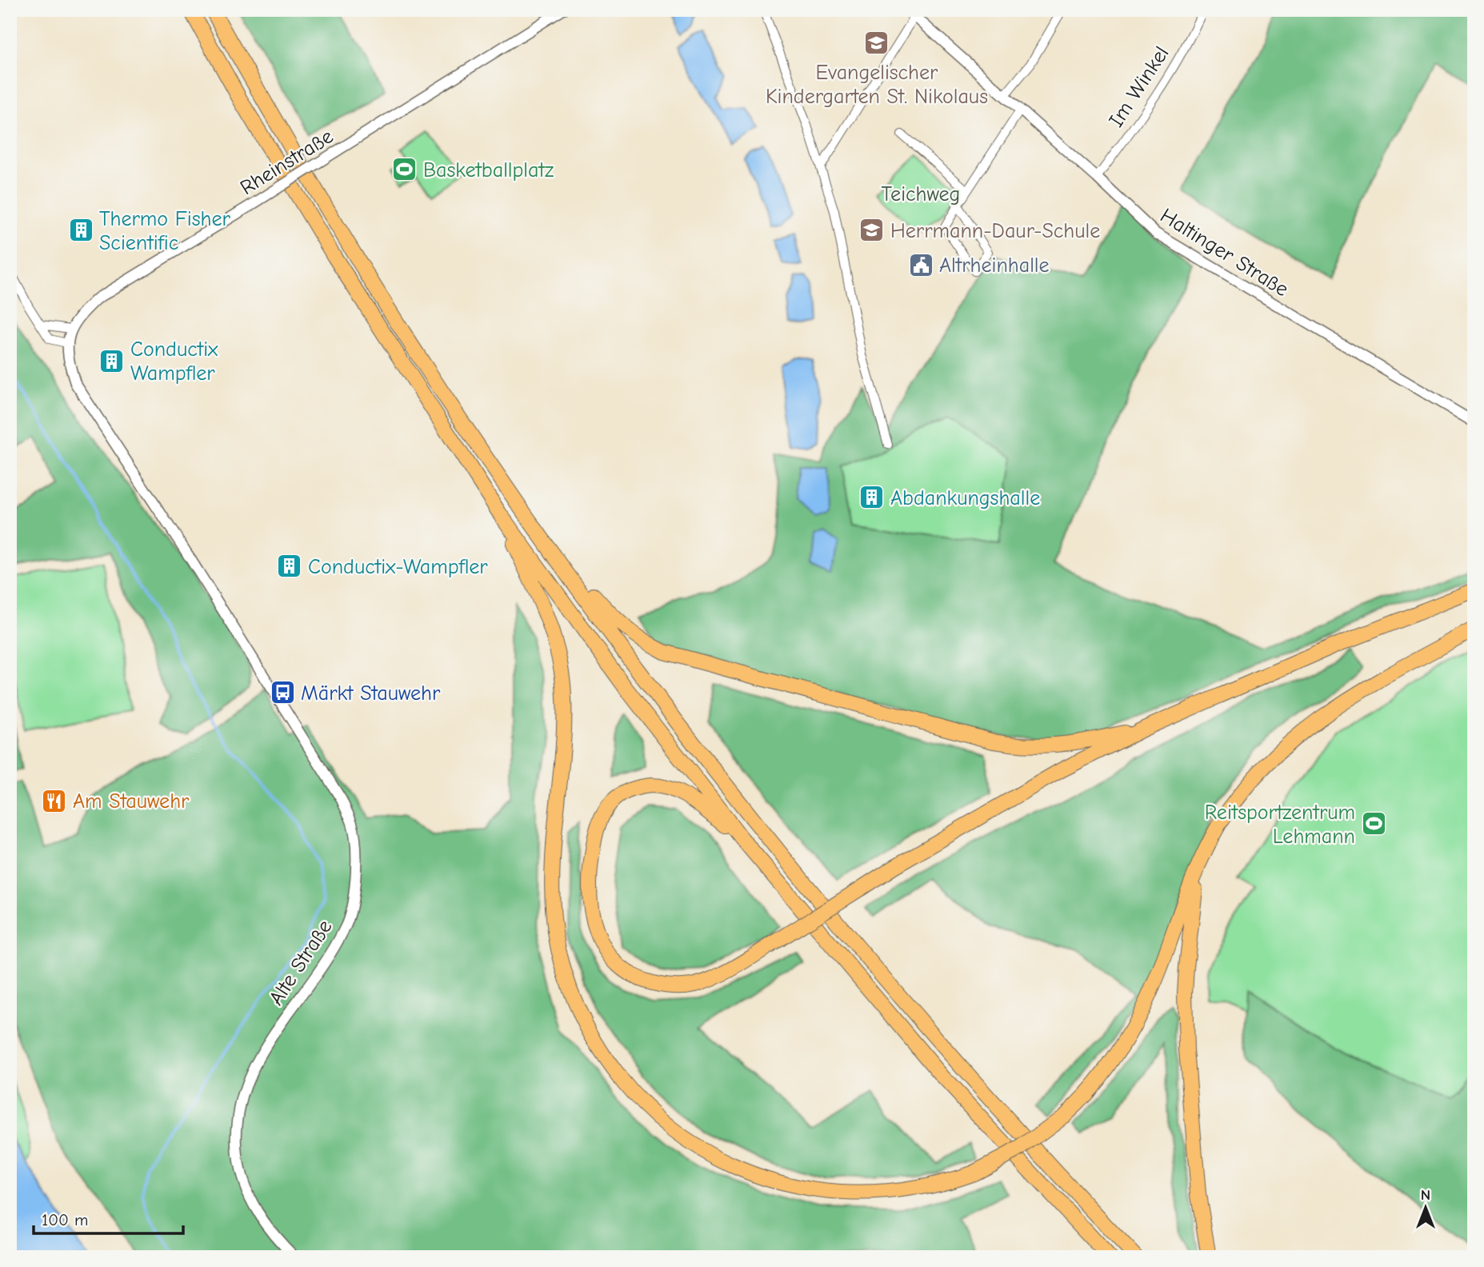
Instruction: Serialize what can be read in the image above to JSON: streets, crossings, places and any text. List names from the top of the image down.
{
  "streets": {
    "street": [
      "Im Winkel",
      "Rheinstraße",
      "Haltinger Straße",
      "Alte Straße"
    ]
  },
  "crossings": [
    ["Im Winkel", "Haltinger Straße"],
    ["Rheinstraße", "Alte Straße"]
  ],
  "parks": ["Teichweg"],
  "places": {
    "school or university": ["Evangelischer Kindergarten St. Nikolaus", "Herrmann-Daur-Schule"],
    "sports": ["Basketballplatz", "Reitsportzentrum Lehmann"],
    "building": [
      "Thermo Fisher Scientific",
      "Conductix Wampfler",
      "Abdankungshalle",
      "Conductix-Wampfler"
    ],
    "public building": ["Altrheinhalle"],
    "bus stop": ["Märkt Stauwehr"],
    "restaurant": ["Am Stauwehr"]
  },
  "scale_bar": "100 m",
  "north": "top"
}
